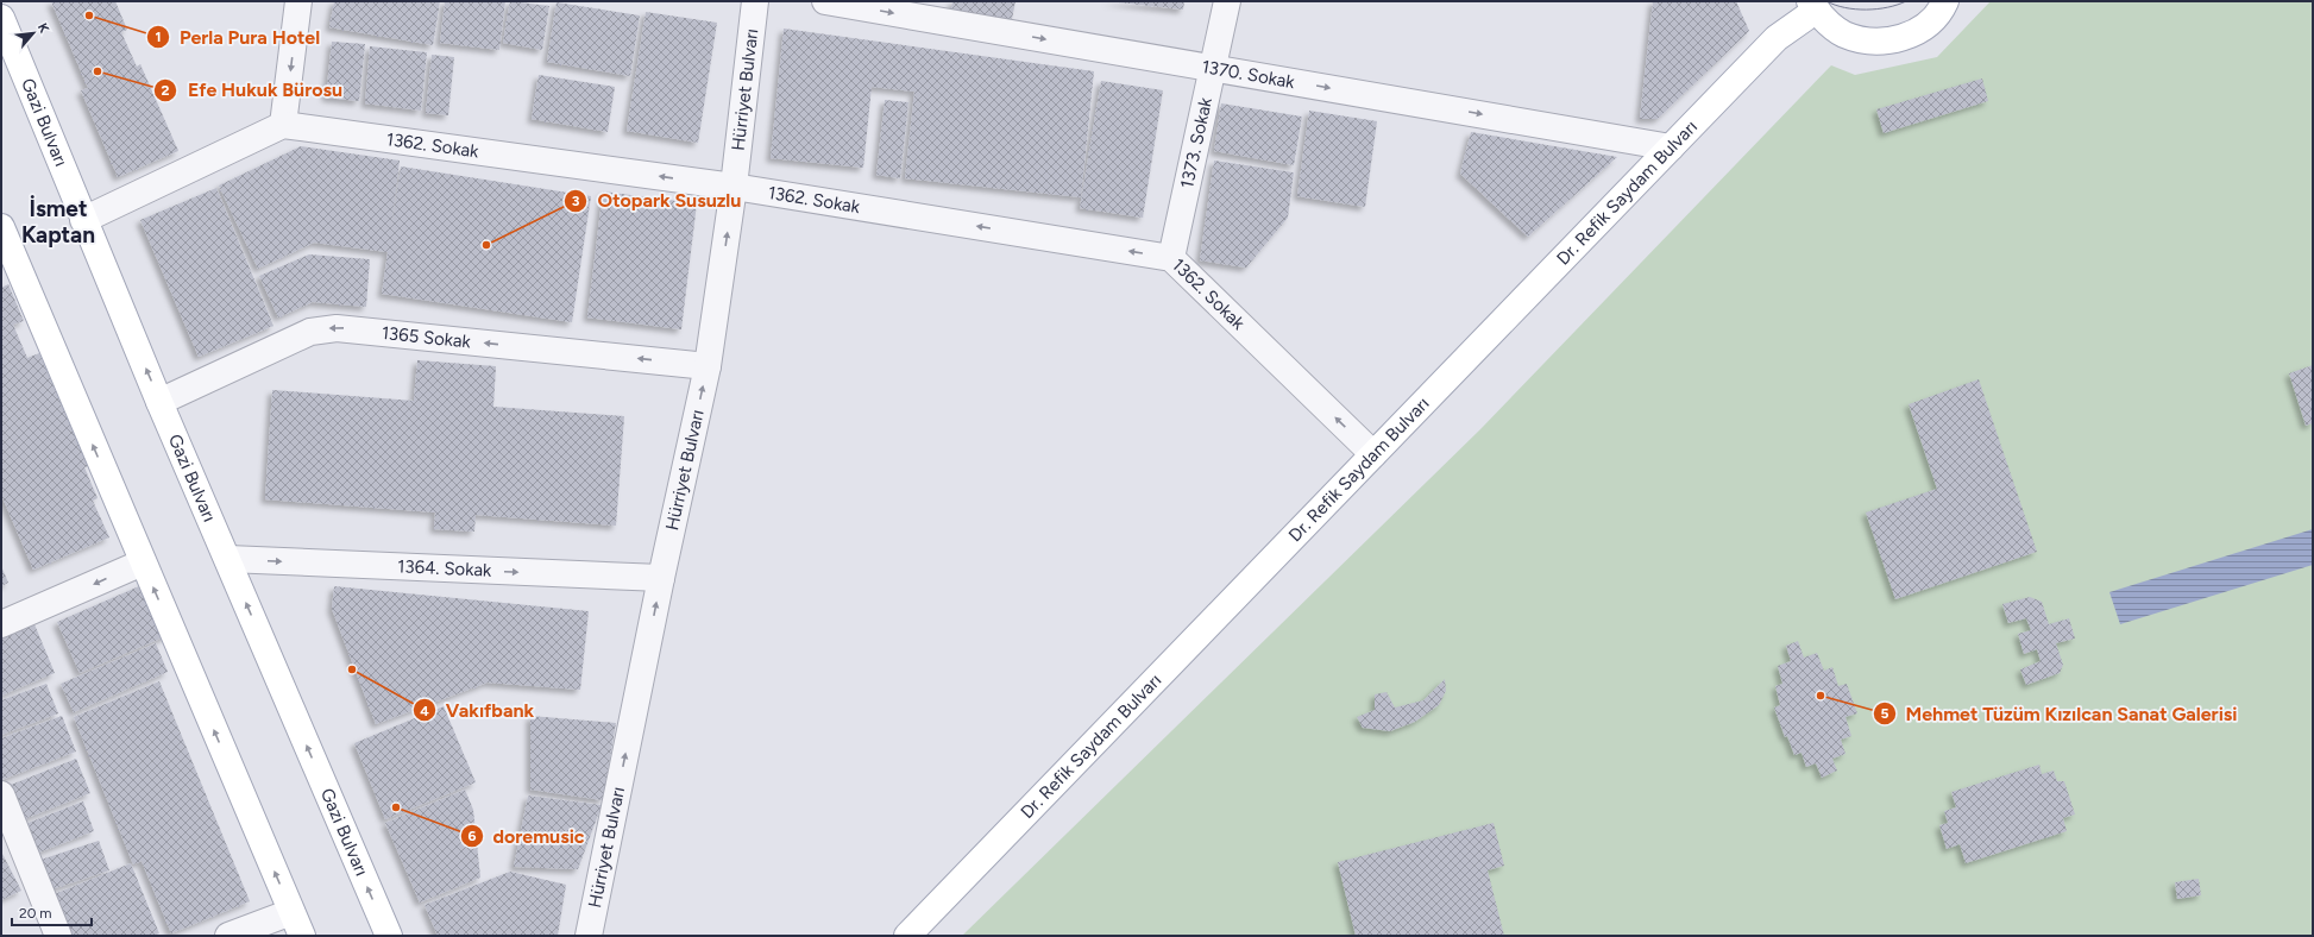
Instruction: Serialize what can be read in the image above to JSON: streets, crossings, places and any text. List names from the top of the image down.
{
  "streets": {
    "main road": ["Gazi Bulvarı", "Dr. Refik Saydam Bulvarı"],
    "street": [
      "1370. Sokak",
      "Hürriyet Bulvarı",
      "1373. Sokak",
      "1362. Sokak",
      "1365 Sokak",
      "1364. Sokak"
    ]
  },
  "crossings": [
    ["1370. Sokak", "1373. Sokak"],
    ["1370. Sokak", "Dr. Refik Saydam Bulvarı"],
    ["Hürriyet Bulvarı", "1362. Sokak"],
    ["Hürriyet Bulvarı", "1365 Sokak"],
    ["Hürriyet Bulvarı", "1364. Sokak"],
    ["Gazi Bulvarı", "1365 Sokak"],
    ["Gazi Bulvarı", "1364. Sokak"],
    ["1373. Sokak", "1362. Sokak"],
    ["1362. Sokak", "Dr. Refik Saydam Bulvarı"]
  ],
  "one_way": [
    "1370. Sokak",
    "Hürriyet Bulvarı",
    "1362. Sokak",
    "1364. Sokak"
  ],
  "districts": ["İsmet Kaptan"],
  "places": [
    "Perla Pura Hotel",
    "Efe Hukuk Bürosu",
    "Otopark Susuzlu",
    "Vakıfbank",
    "Mehmet Tüzüm Kızılcan Sanat Galerisi",
    "doremusic"
  ],
  "scale_bar": "20 m",
  "north": "top right"
}
